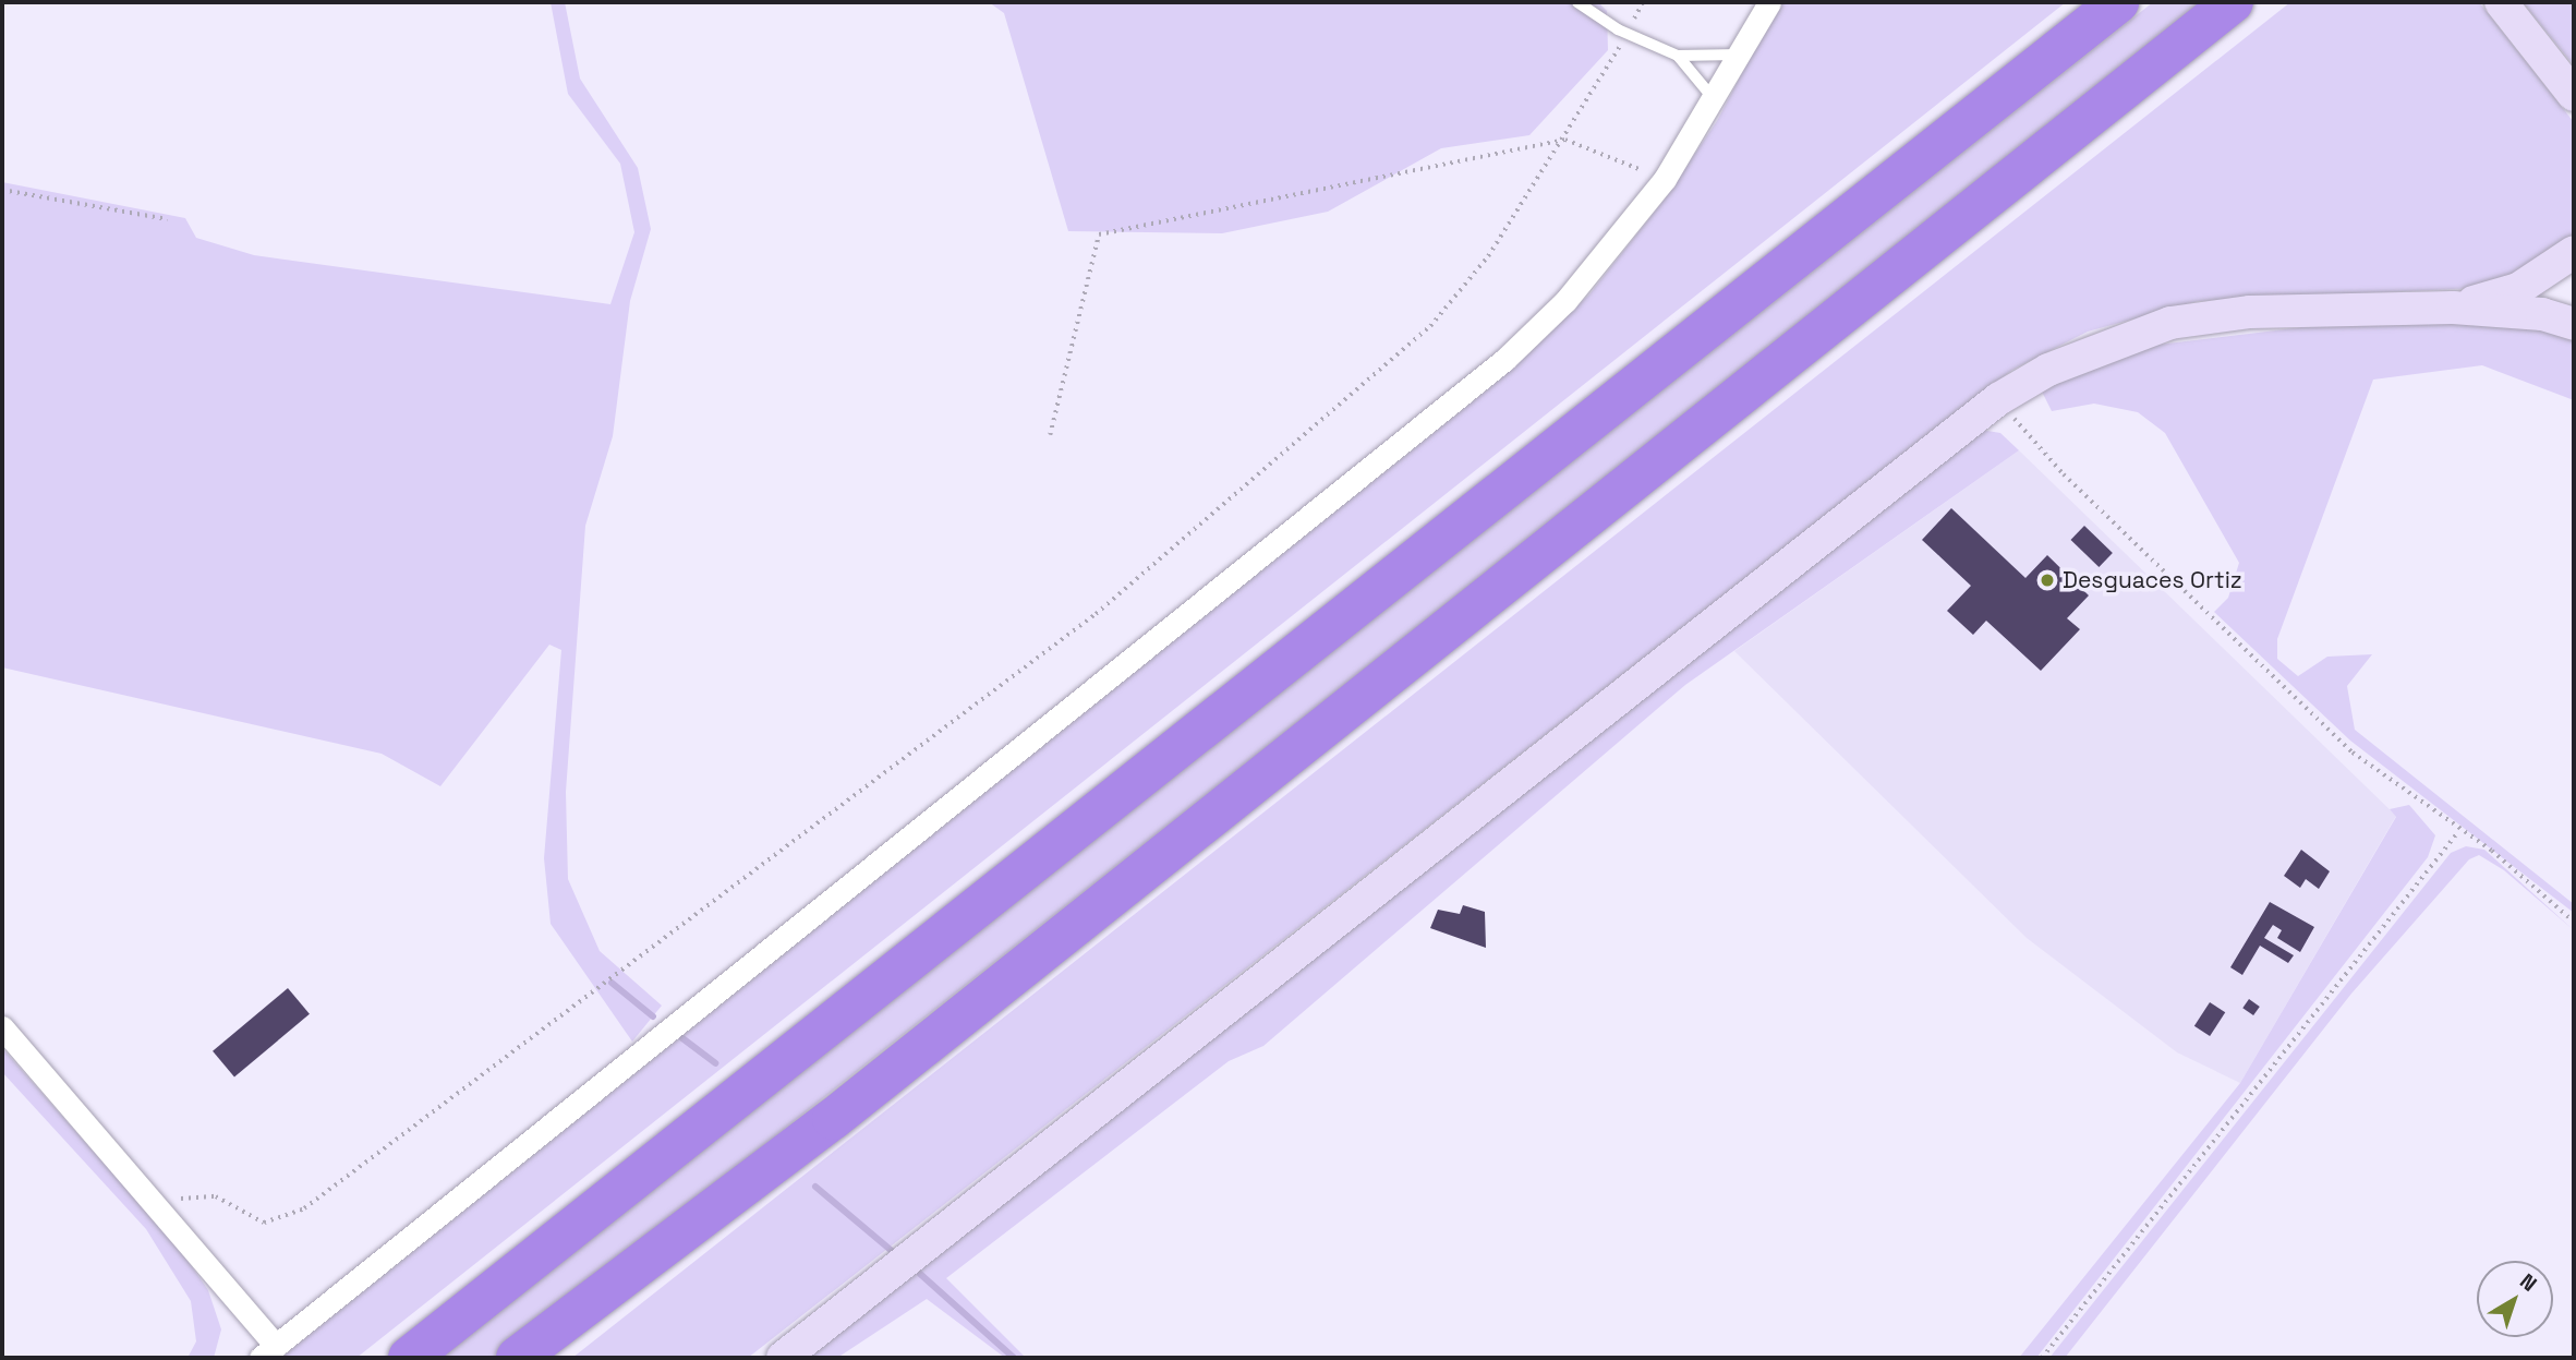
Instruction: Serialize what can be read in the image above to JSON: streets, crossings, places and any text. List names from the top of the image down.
{
  "places": ["Desguaces Ortiz"],
  "north": "top right"
}
